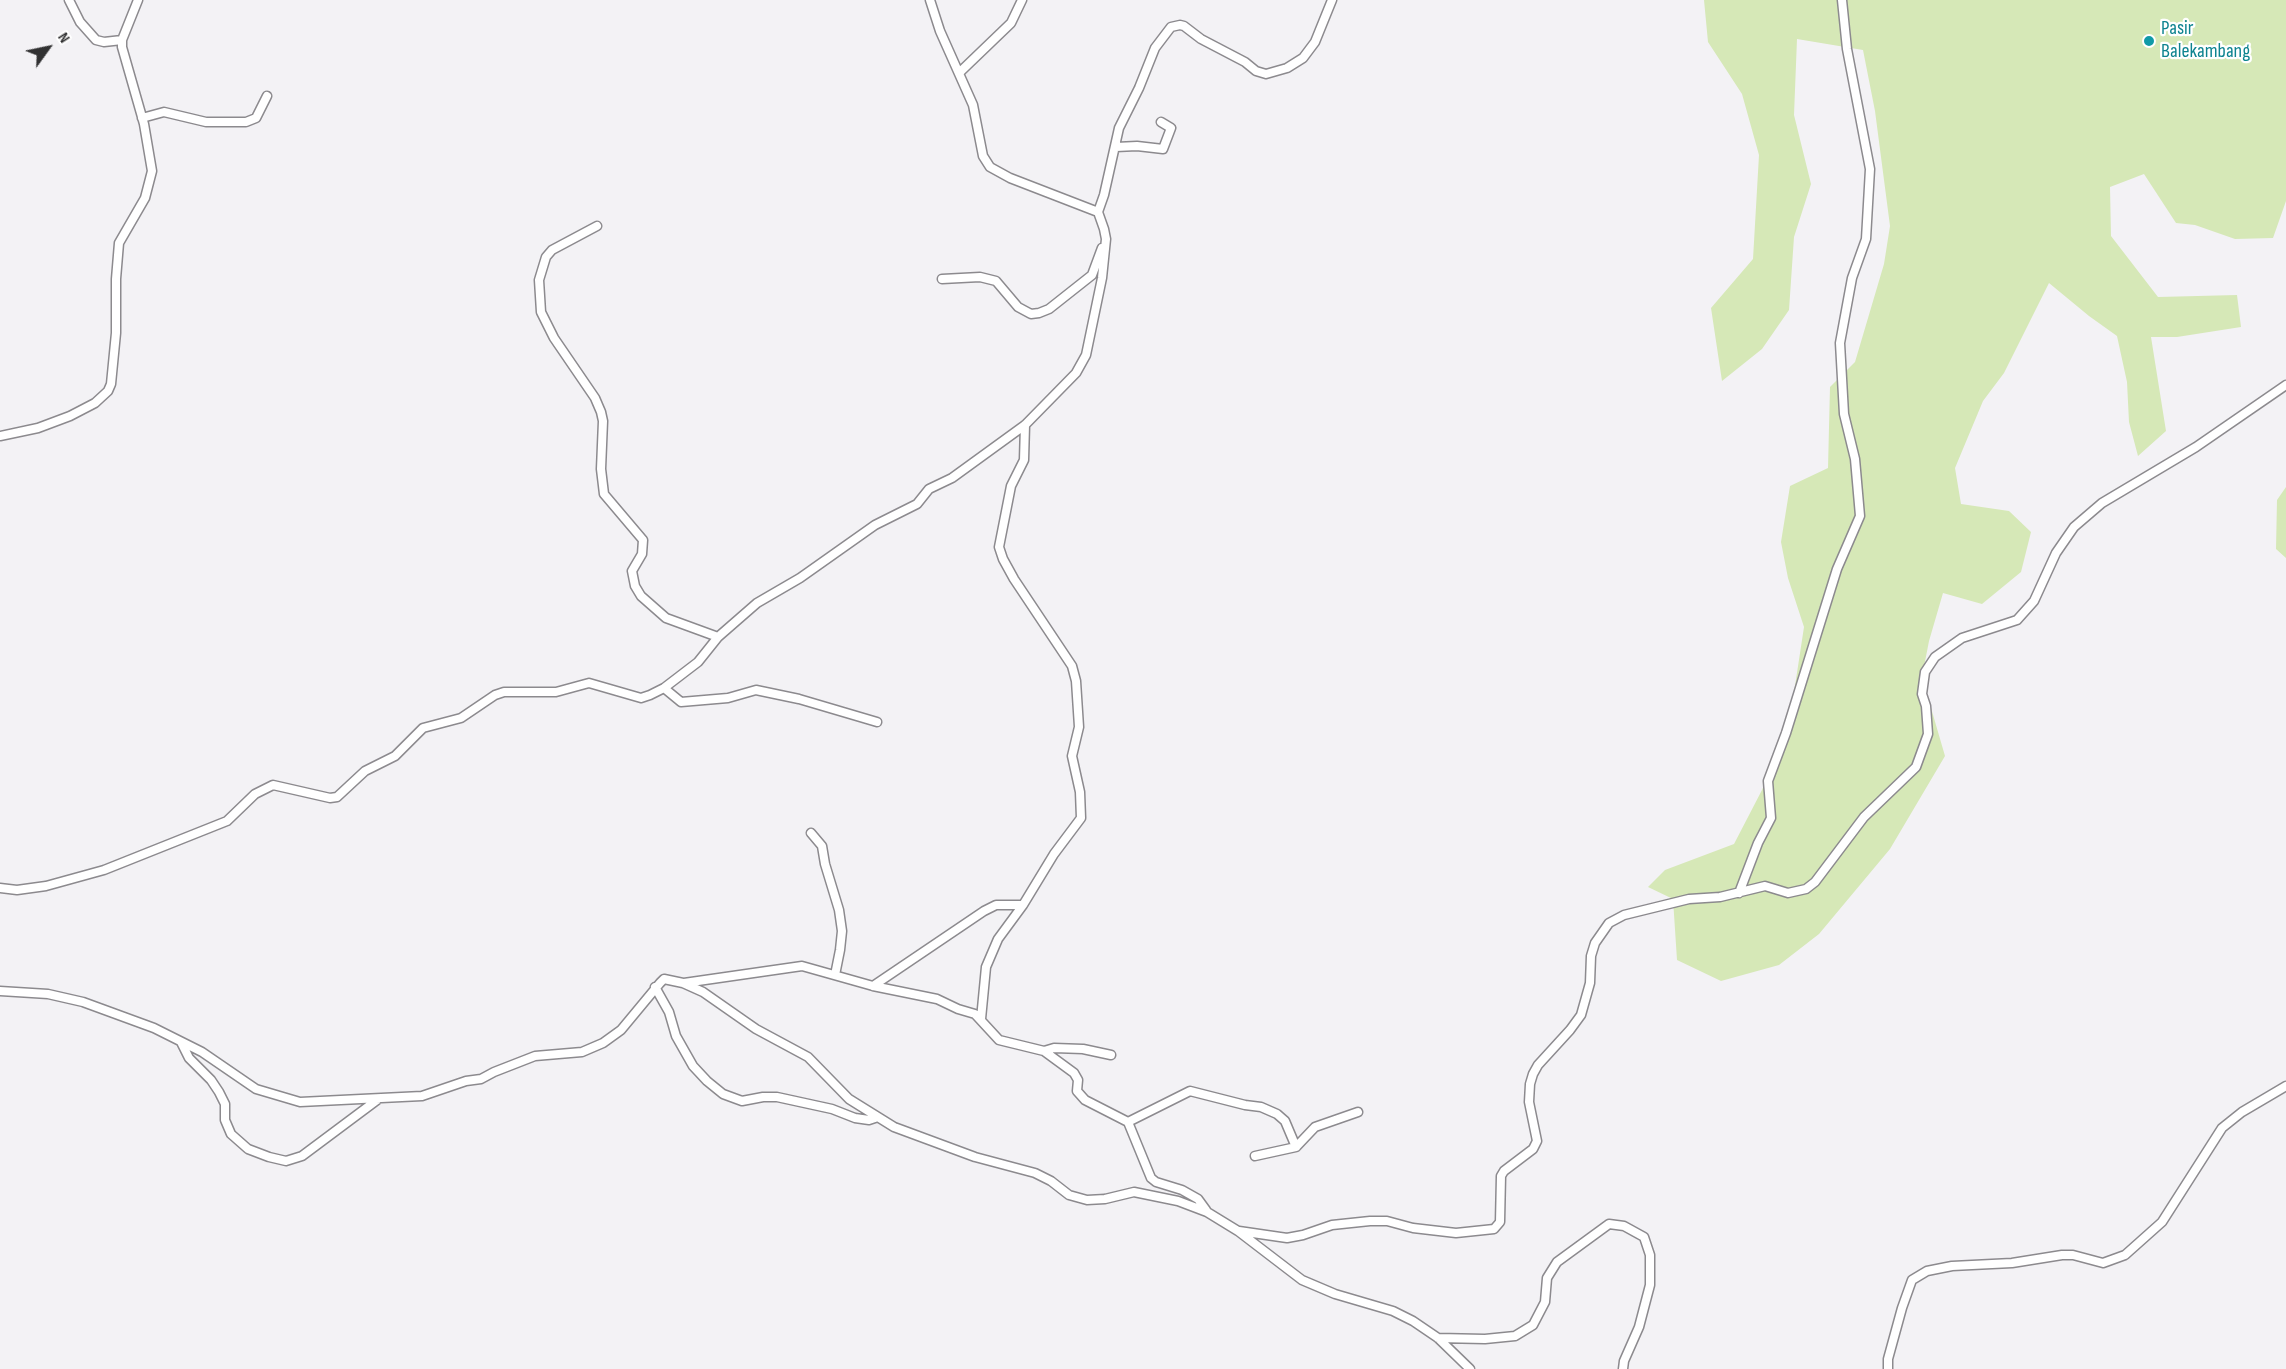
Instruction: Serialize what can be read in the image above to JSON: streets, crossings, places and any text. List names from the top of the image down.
{
  "places": ["Pasir Balekambang"],
  "north": "top right"
}
